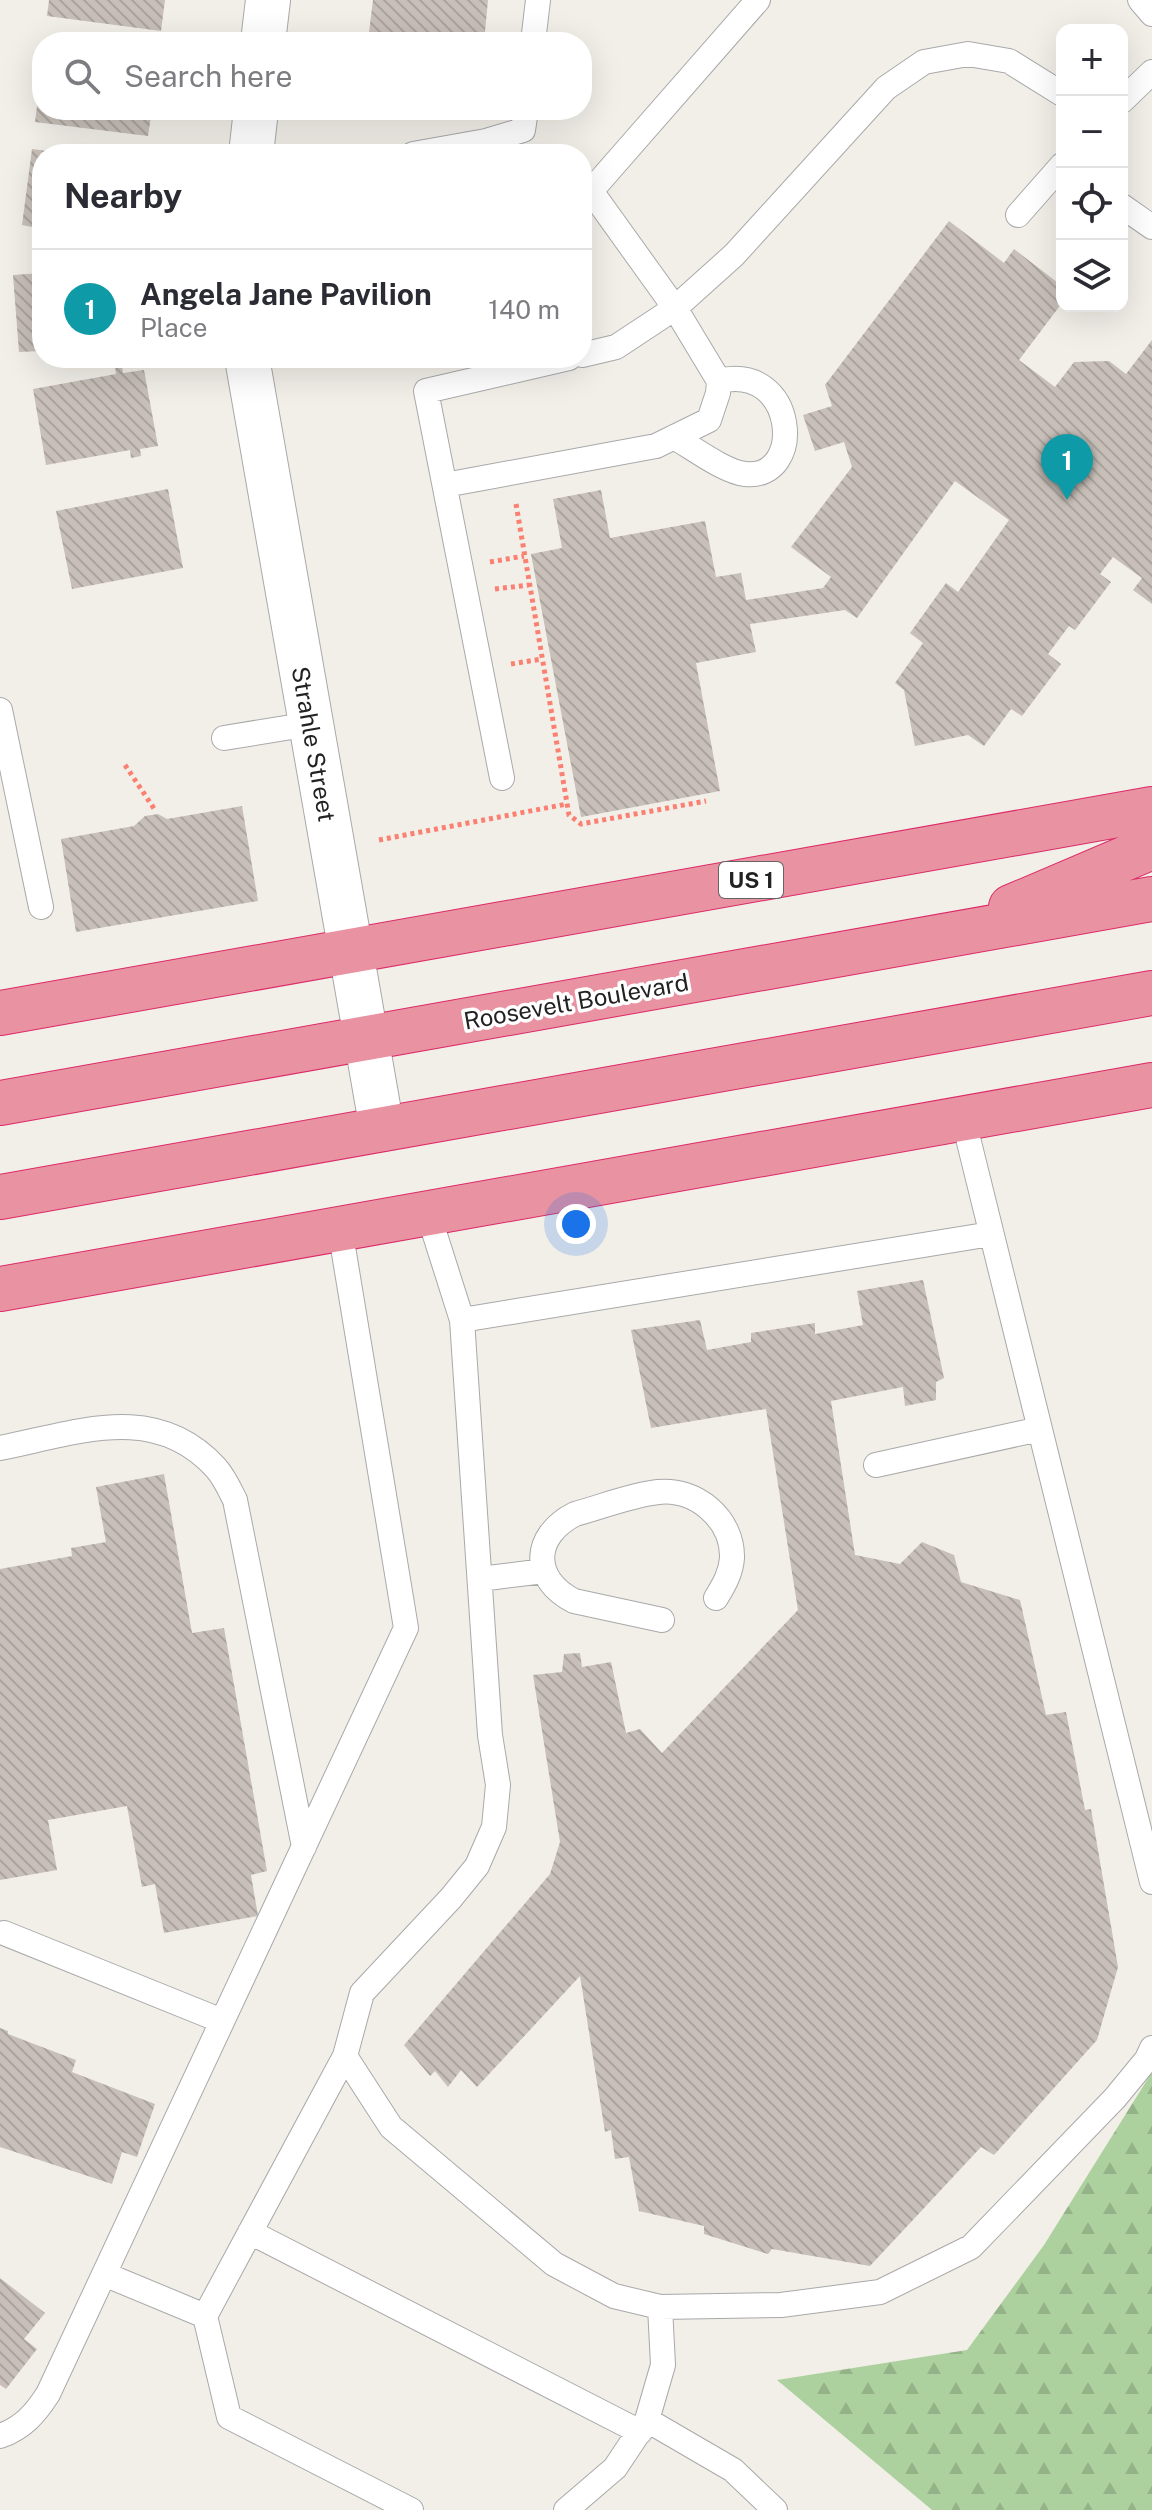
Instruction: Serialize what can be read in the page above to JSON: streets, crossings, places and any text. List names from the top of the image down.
{
  "streets": {
    "highway": ["US 1", "Roosevelt Boulevard"],
    "street": ["Strahle Street"]
  },
  "crossings": [
    ["Strahle Street", "US 1"],
    ["Strahle Street", "Roosevelt Boulevard"]
  ],
  "page": {
    "map_buttons": ["+", "−"],
    "search": "Search here",
    "heading": "Nearby",
    "list": [
      {
        "mark": "1",
        "name": "Angela Jane Pavilion",
        "note": "Place",
        "value": "140 m"
      }
    ],
    "pins": "1"
  }
}
